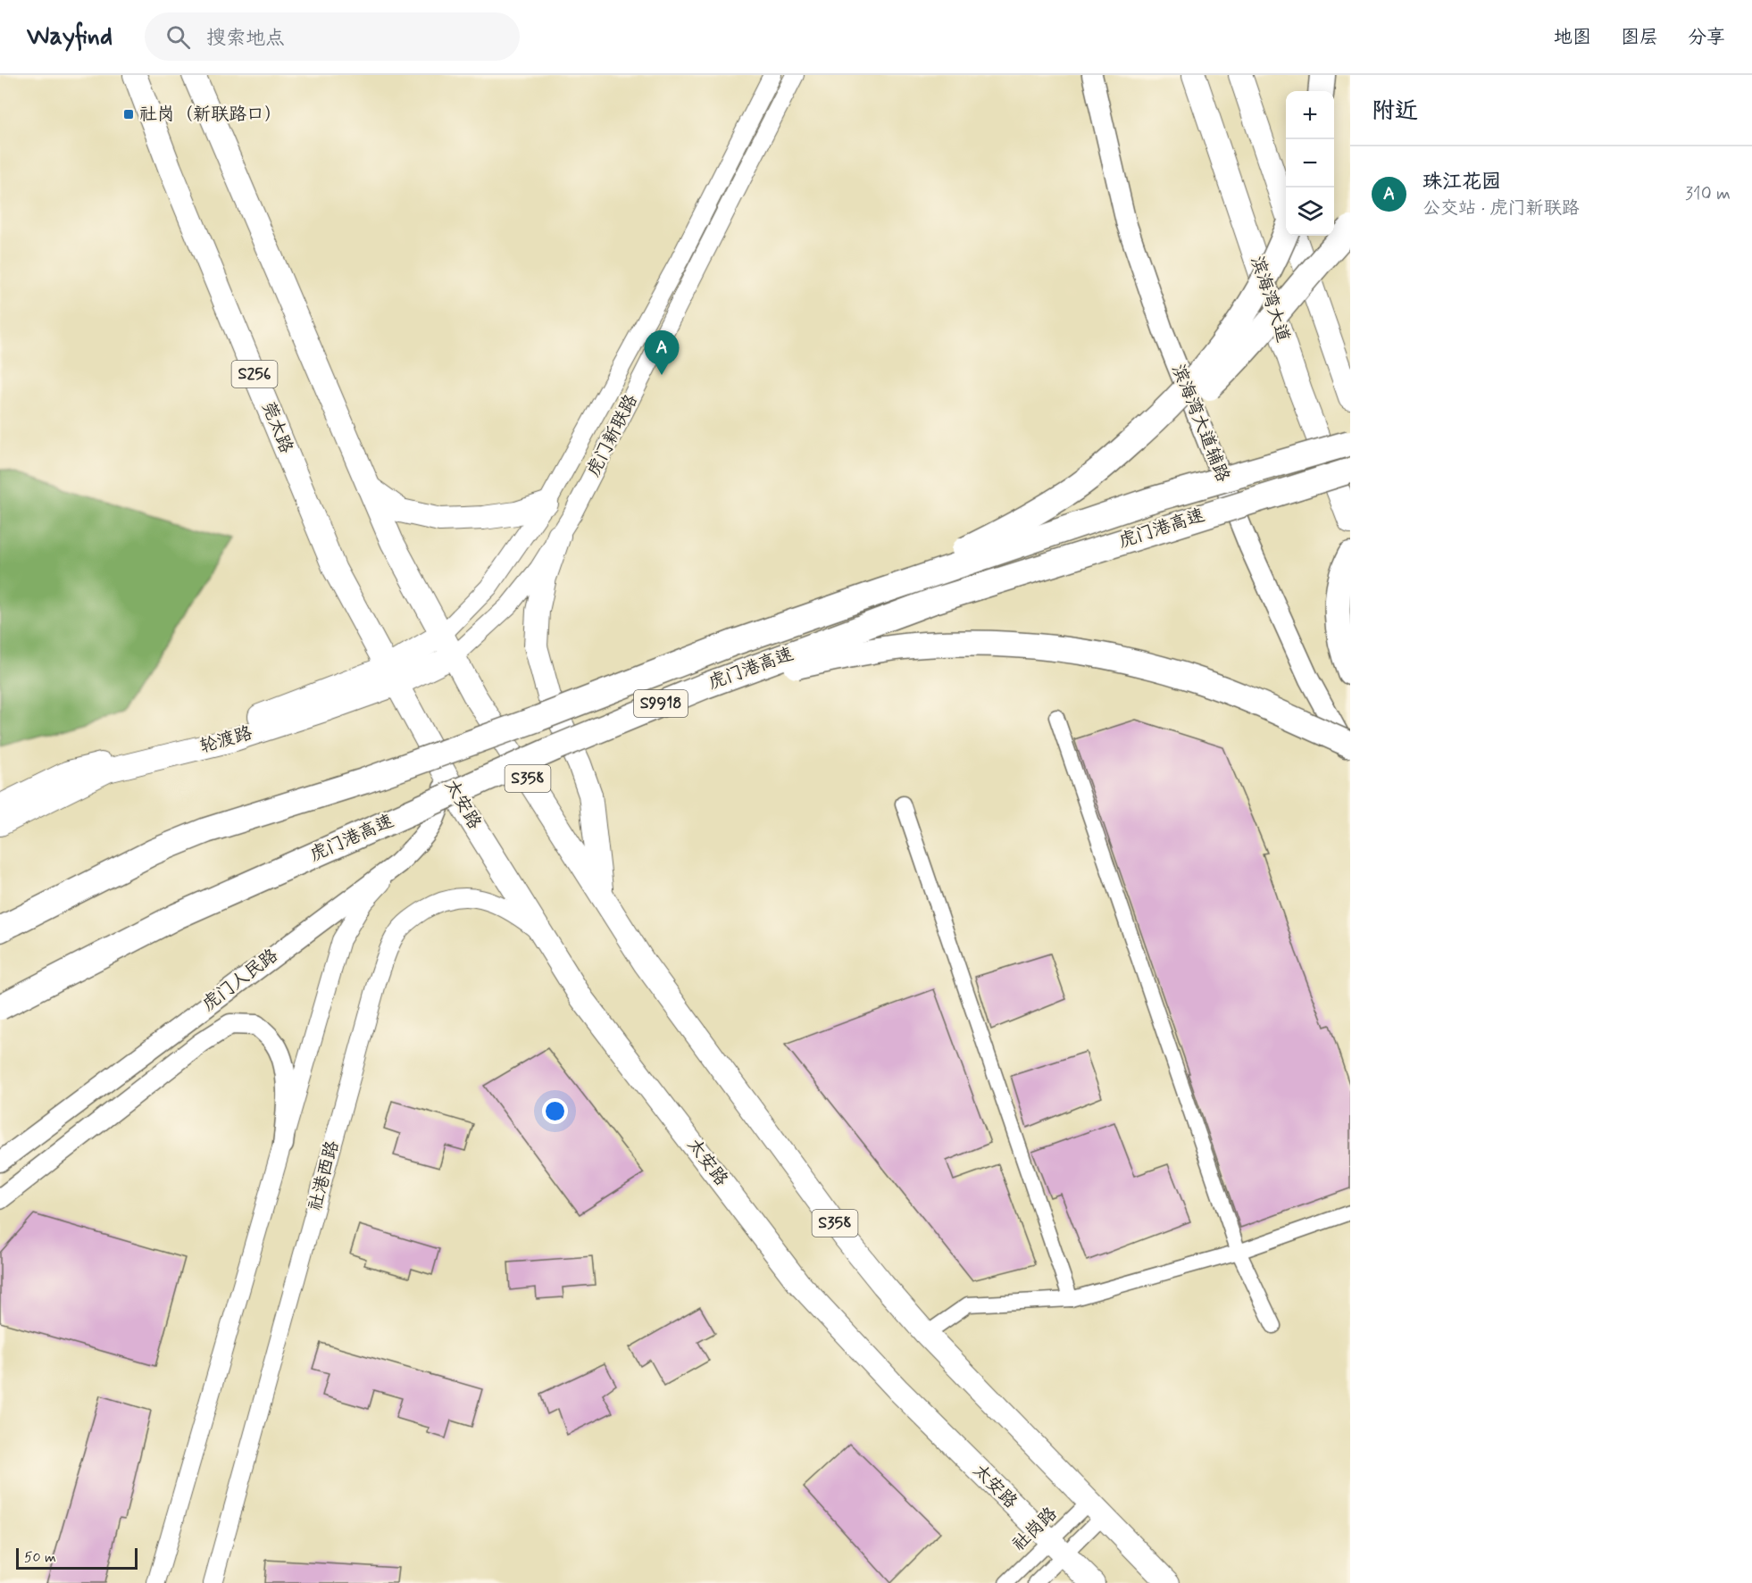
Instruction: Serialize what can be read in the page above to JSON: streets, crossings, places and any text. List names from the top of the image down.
{
  "streets": {
    "highway": ["虎门港高速", "S9918"],
    "main road": [
      "滨海湾大道",
      "S256",
      "滨海湾大道辅路",
      "莞太路",
      "轮渡路",
      "S358",
      "太安路",
      "虎门人民路"
    ],
    "street": ["虎门新联路", "社港西路", "社岗路"]
  },
  "crossings": [
    ["莞太路", "轮渡路"],
    ["莞太路", "太安路"],
    ["虎门新联路", "轮渡路"],
    ["虎门新联路", "S358"],
    ["轮渡路", "S358"],
    ["轮渡路", "太安路"],
    ["S358", "社岗路"],
    ["太安路", "虎门人民路"],
    ["太安路", "社港西路"],
    ["太安路", "社岗路"]
  ],
  "places": {
    "transit": ["社岗（新联路口）"]
  },
  "scale_bar": "50 m",
  "page": {
    "header": "Wayfind",
    "search": "搜索地点",
    "nav": ["地图", "图层", "分享"],
    "heading": "附近",
    "map_buttons": ["+", "−"],
    "list": [
      {
        "mark": "A",
        "name": "珠江花园",
        "note": "公交站 · 虎门新联路",
        "value": "310 m"
      }
    ],
    "pins": "A",
    "scale": "50 m"
  }
}
